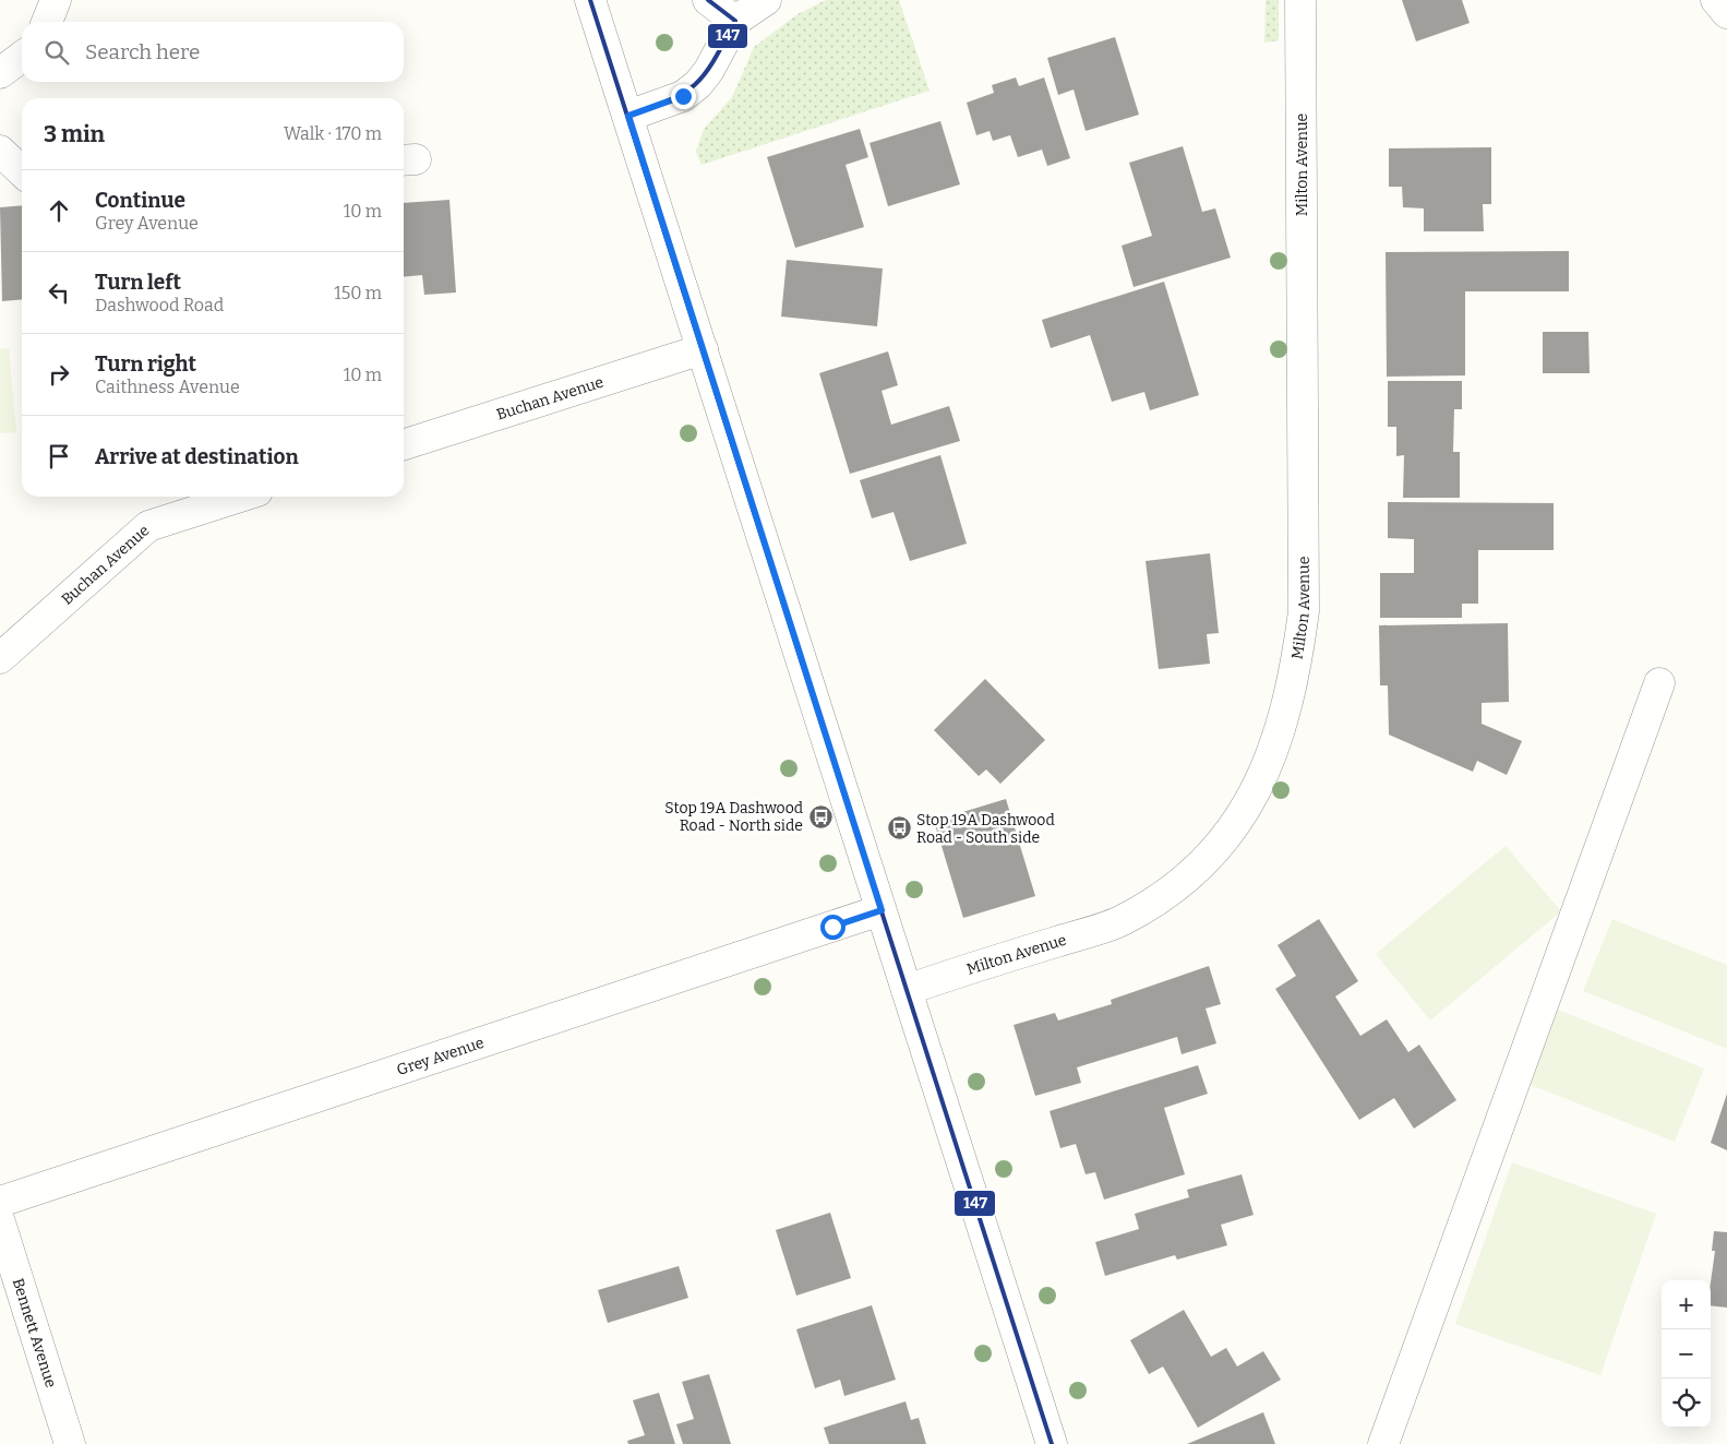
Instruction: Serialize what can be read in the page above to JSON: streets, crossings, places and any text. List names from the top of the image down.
{
  "streets": {
    "street": [
      "Milton Avenue",
      "Buchan Avenue",
      "Grey Avenue",
      "Bennett Avenue"
    ]
  },
  "places": {
    "bus stop": ["Stop 19A Dashwood Road - North side", "Stop 19A Dashwood Road - South side"]
  },
  "lines": ["transit line 147"],
  "page": {
    "search": "Search here",
    "heading": ["3 min", "Walk · 170 m"],
    "list": [
      ["Continue", "Grey Avenue", "10 m"],
      ["Turn left", "Dashwood Road", "150 m"],
      ["Turn right", "Caithness Avenue", "10 m"],
      "Arrive at destination"
    ],
    "map_buttons": ["+", "−"]
  }
}
